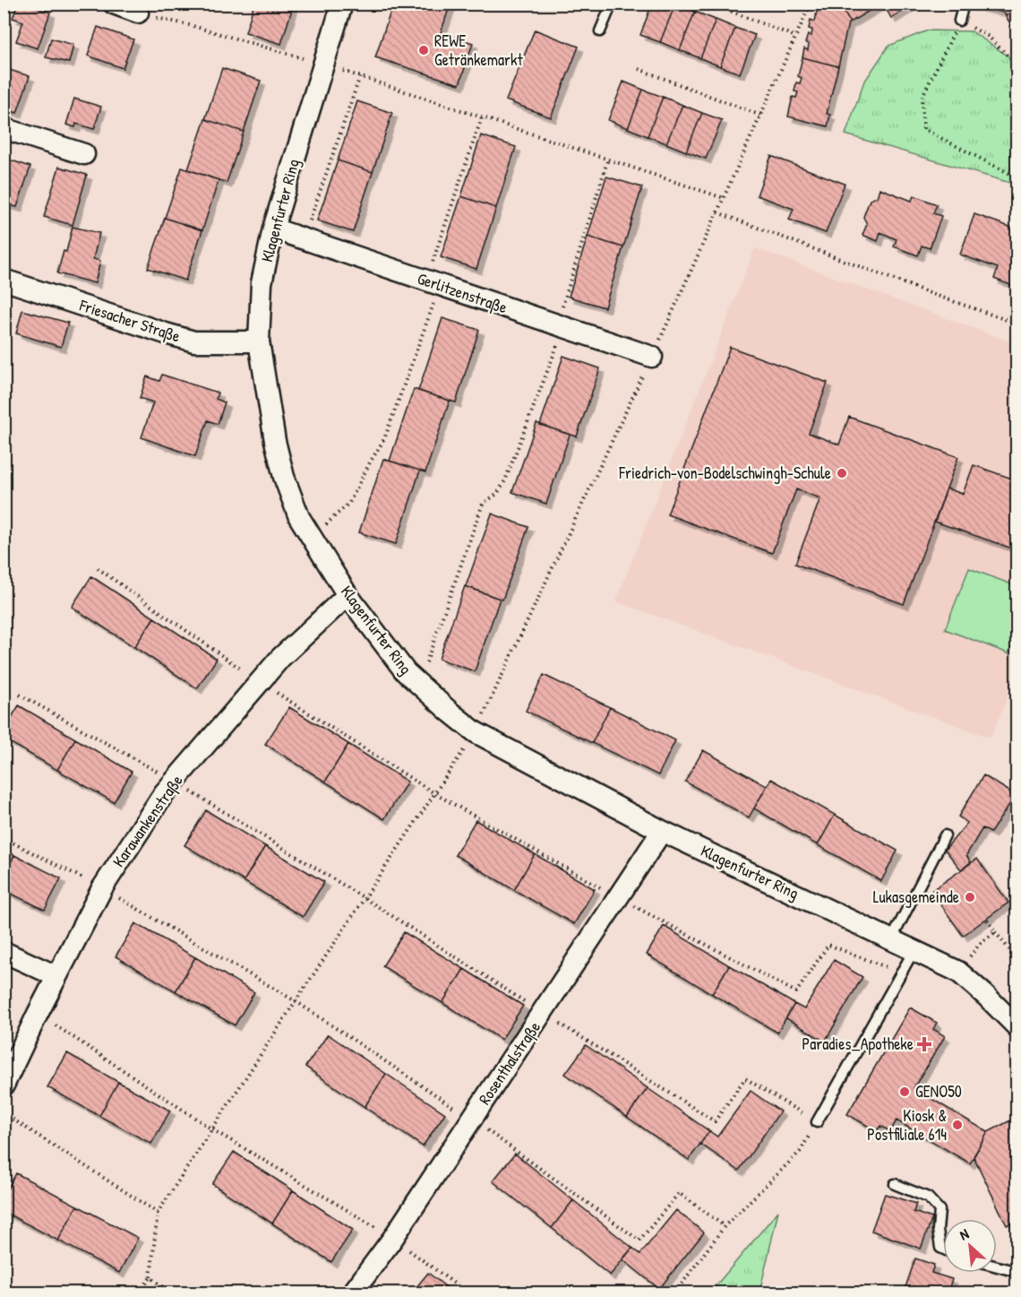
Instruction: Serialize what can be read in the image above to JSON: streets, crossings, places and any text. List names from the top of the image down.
{
  "streets": {
    "street": [
      "Klagenfurter Ring",
      "Gerlitzenstraße",
      "Friesacher Straße",
      "Karawankenstraße",
      "Rosenthalstraße"
    ]
  },
  "crossings": [
    ["Klagenfurter Ring", "Gerlitzenstraße"],
    ["Klagenfurter Ring", "Friesacher Straße"],
    ["Klagenfurter Ring", "Karawankenstraße"],
    ["Klagenfurter Ring", "Rosenthalstraße"]
  ],
  "places": {
    "other": [
      "REWE Getränkemarkt",
      "Friedrich-von-Bodelschwingh-Schule",
      "Lukasgemeinde",
      "GENO50",
      "Kiosk & Postfiliale 614"
    ],
    "health": ["Paradies_Apotheke"]
  },
  "north": "top left"
}
